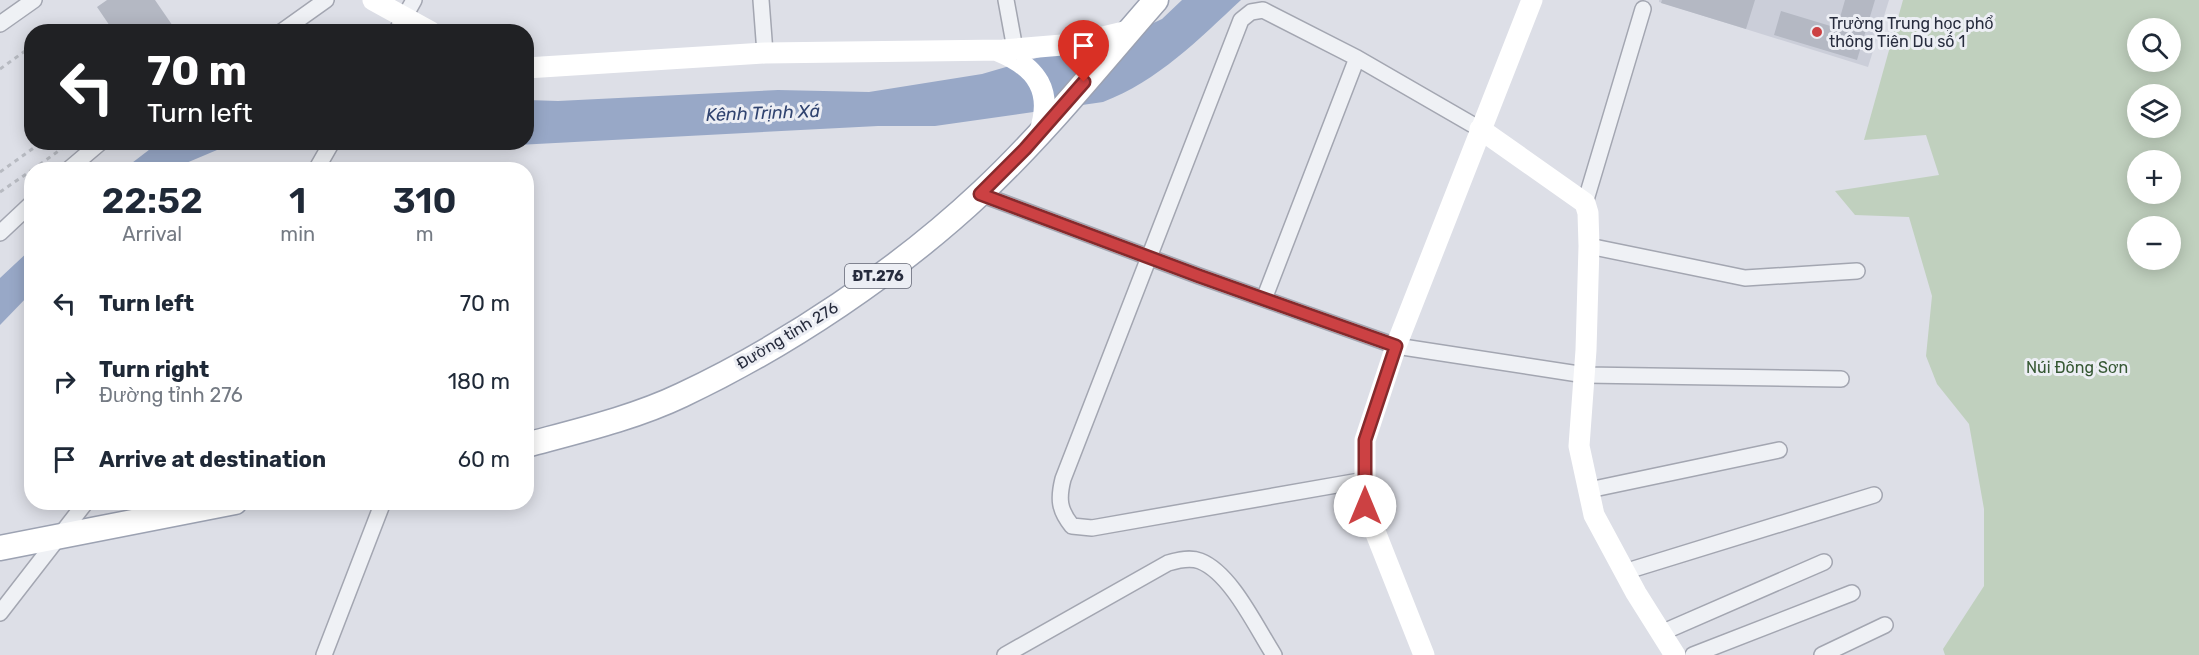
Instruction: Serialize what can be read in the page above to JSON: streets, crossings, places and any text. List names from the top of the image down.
{
  "streets": {
    "main road": ["ĐT.276", "Đường tỉnh 276"]
  },
  "water": ["Kênh Trịnh Xá"],
  "parks": ["Núi Đông Sơn"],
  "places": ["Trường Trung học phổ thông Tiên Du số 1"],
  "page": {
    "map_buttons": ["+", "−"],
    "turn": ["70 m", "Turn left"],
    "eta": [
      "22:52",
      "Arrival",
      "1",
      "min",
      "310",
      "m"
    ],
    "list": [
      {
        "name": "Turn left",
        "value": "70 m"
      },
      {
        "name": "Turn right",
        "note": "Đường tỉnh 276",
        "value": "180 m"
      },
      {
        "name": "Arrive at destination",
        "value": "60 m"
      }
    ]
  }
}
